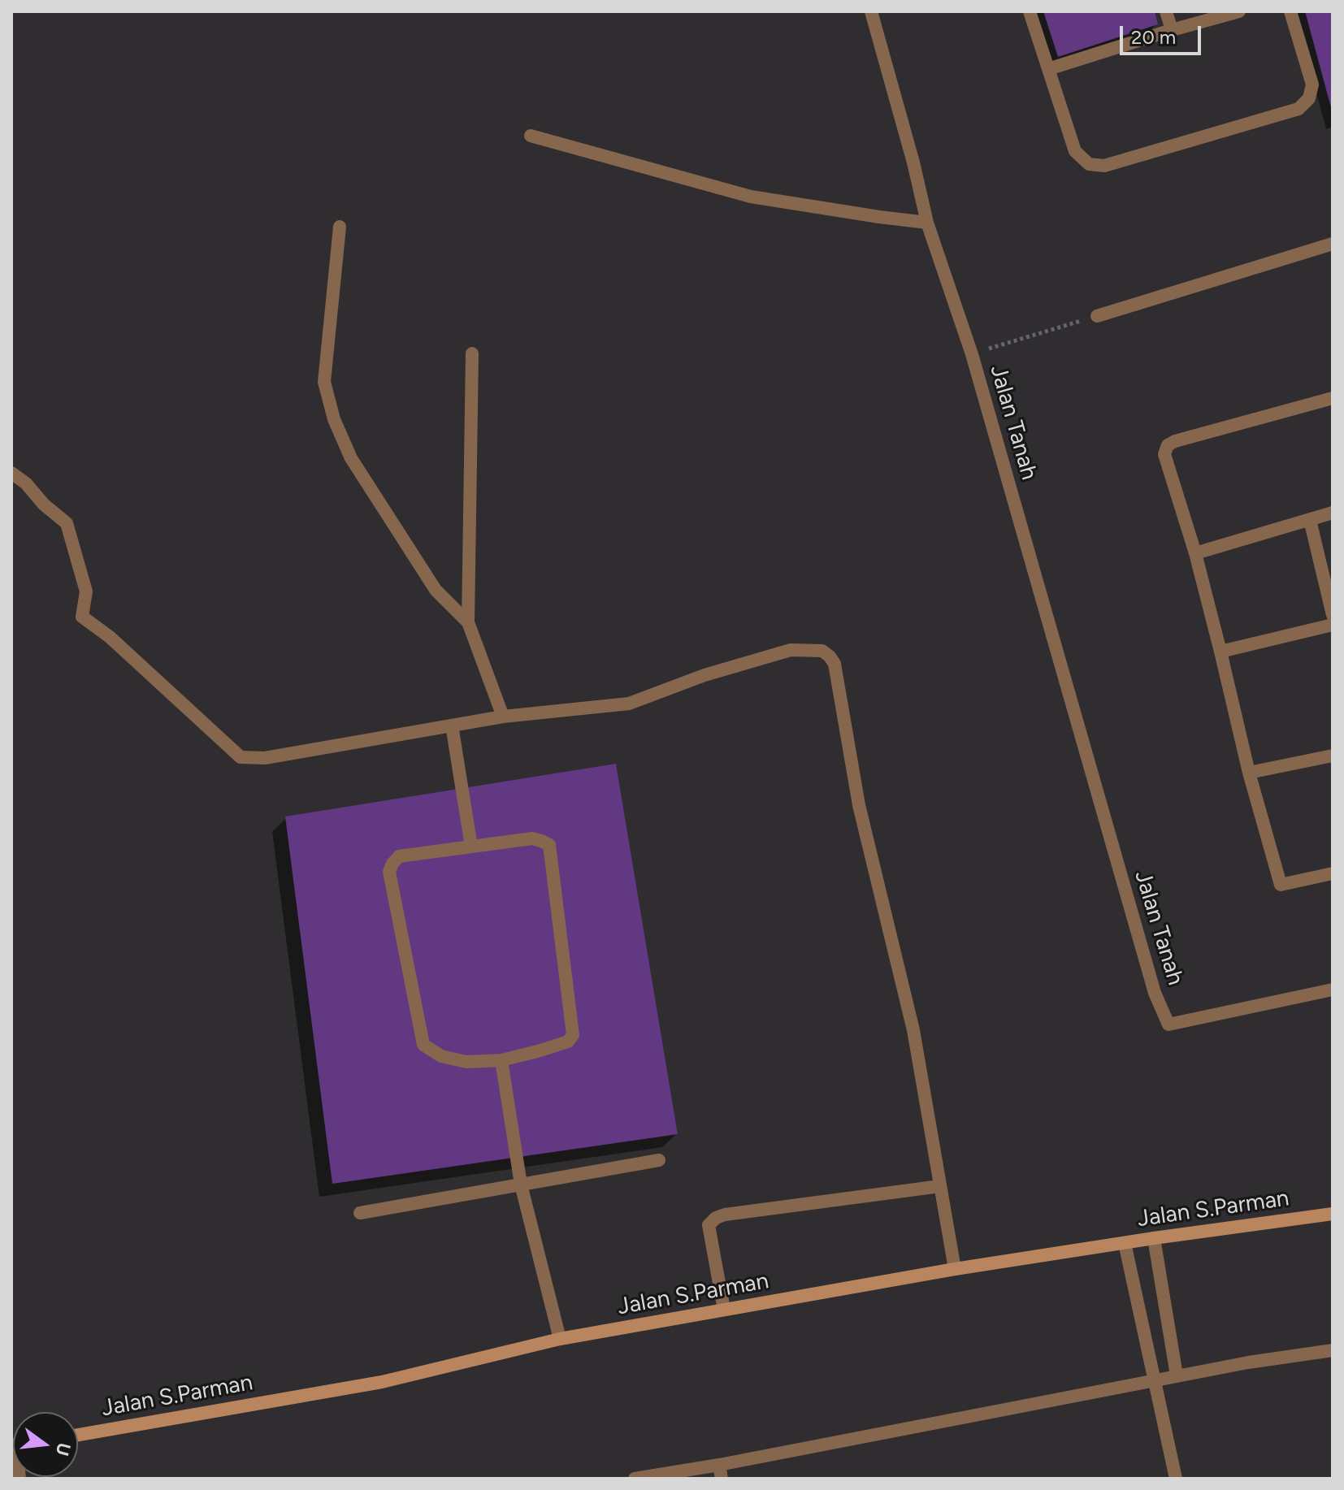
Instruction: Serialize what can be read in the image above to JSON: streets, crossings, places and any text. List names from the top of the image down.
{
  "streets": {
    "main road": ["Jalan S.Parman"],
    "street": ["Jalan Tanah"]
  },
  "scale_bar": "20 m",
  "north": "right"
}
